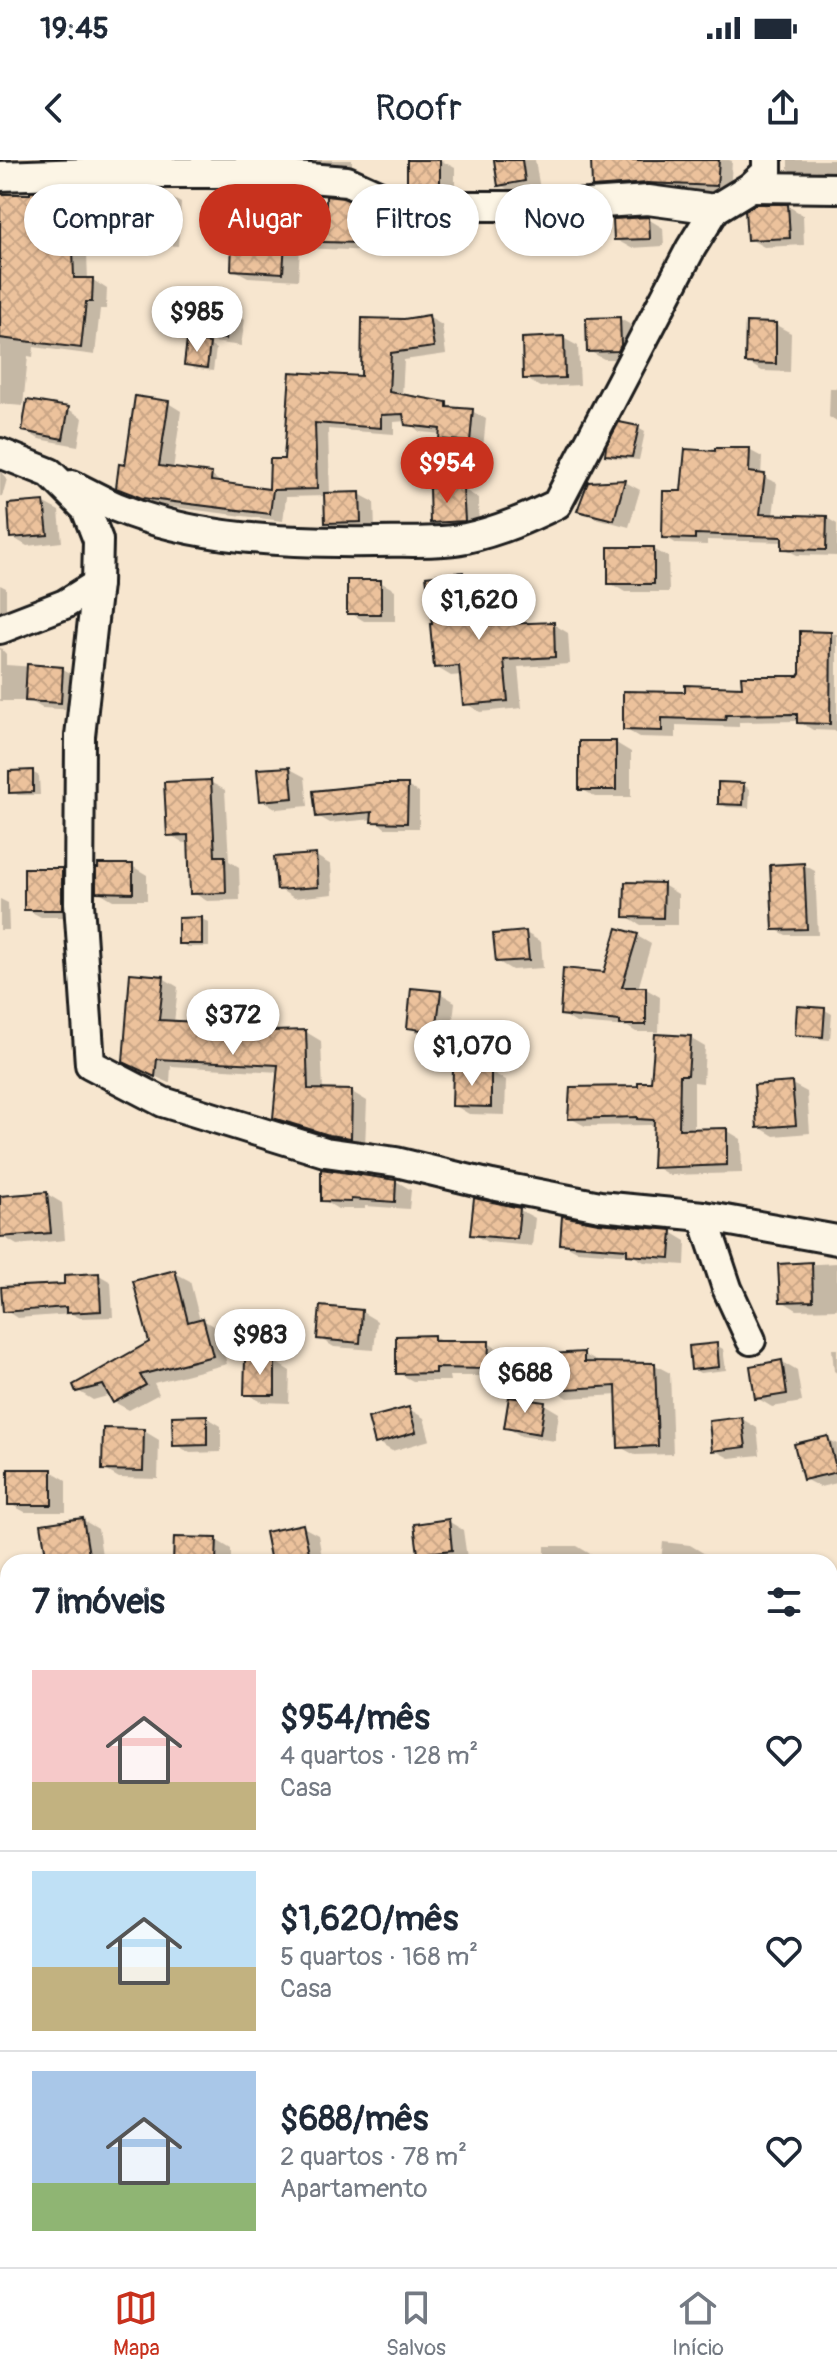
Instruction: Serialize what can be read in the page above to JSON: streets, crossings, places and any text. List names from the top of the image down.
{
  "page": {
    "status": "19:45",
    "header": "Roofr",
    "chip": [
      "Comprar",
      "Alugar",
      "Filtros",
      "Novo"
    ],
    "price": [
      "$985",
      "$954",
      "$1,620",
      "$372",
      "$1,070",
      "$983",
      "$688"
    ],
    "heading": "7 imóveis",
    "list": [
      {
        "name": "$954/mês",
        "note": "4 quartos · 128 m² · Casa"
      },
      {
        "name": "$1,620/mês",
        "note": "5 quartos · 168 m² · Casa"
      },
      {
        "name": "$688/mês",
        "note": "2 quartos · 78 m² · Apartamento"
      }
    ],
    "tabs": ["Mapa", "Salvos", "Início"]
  }
}
